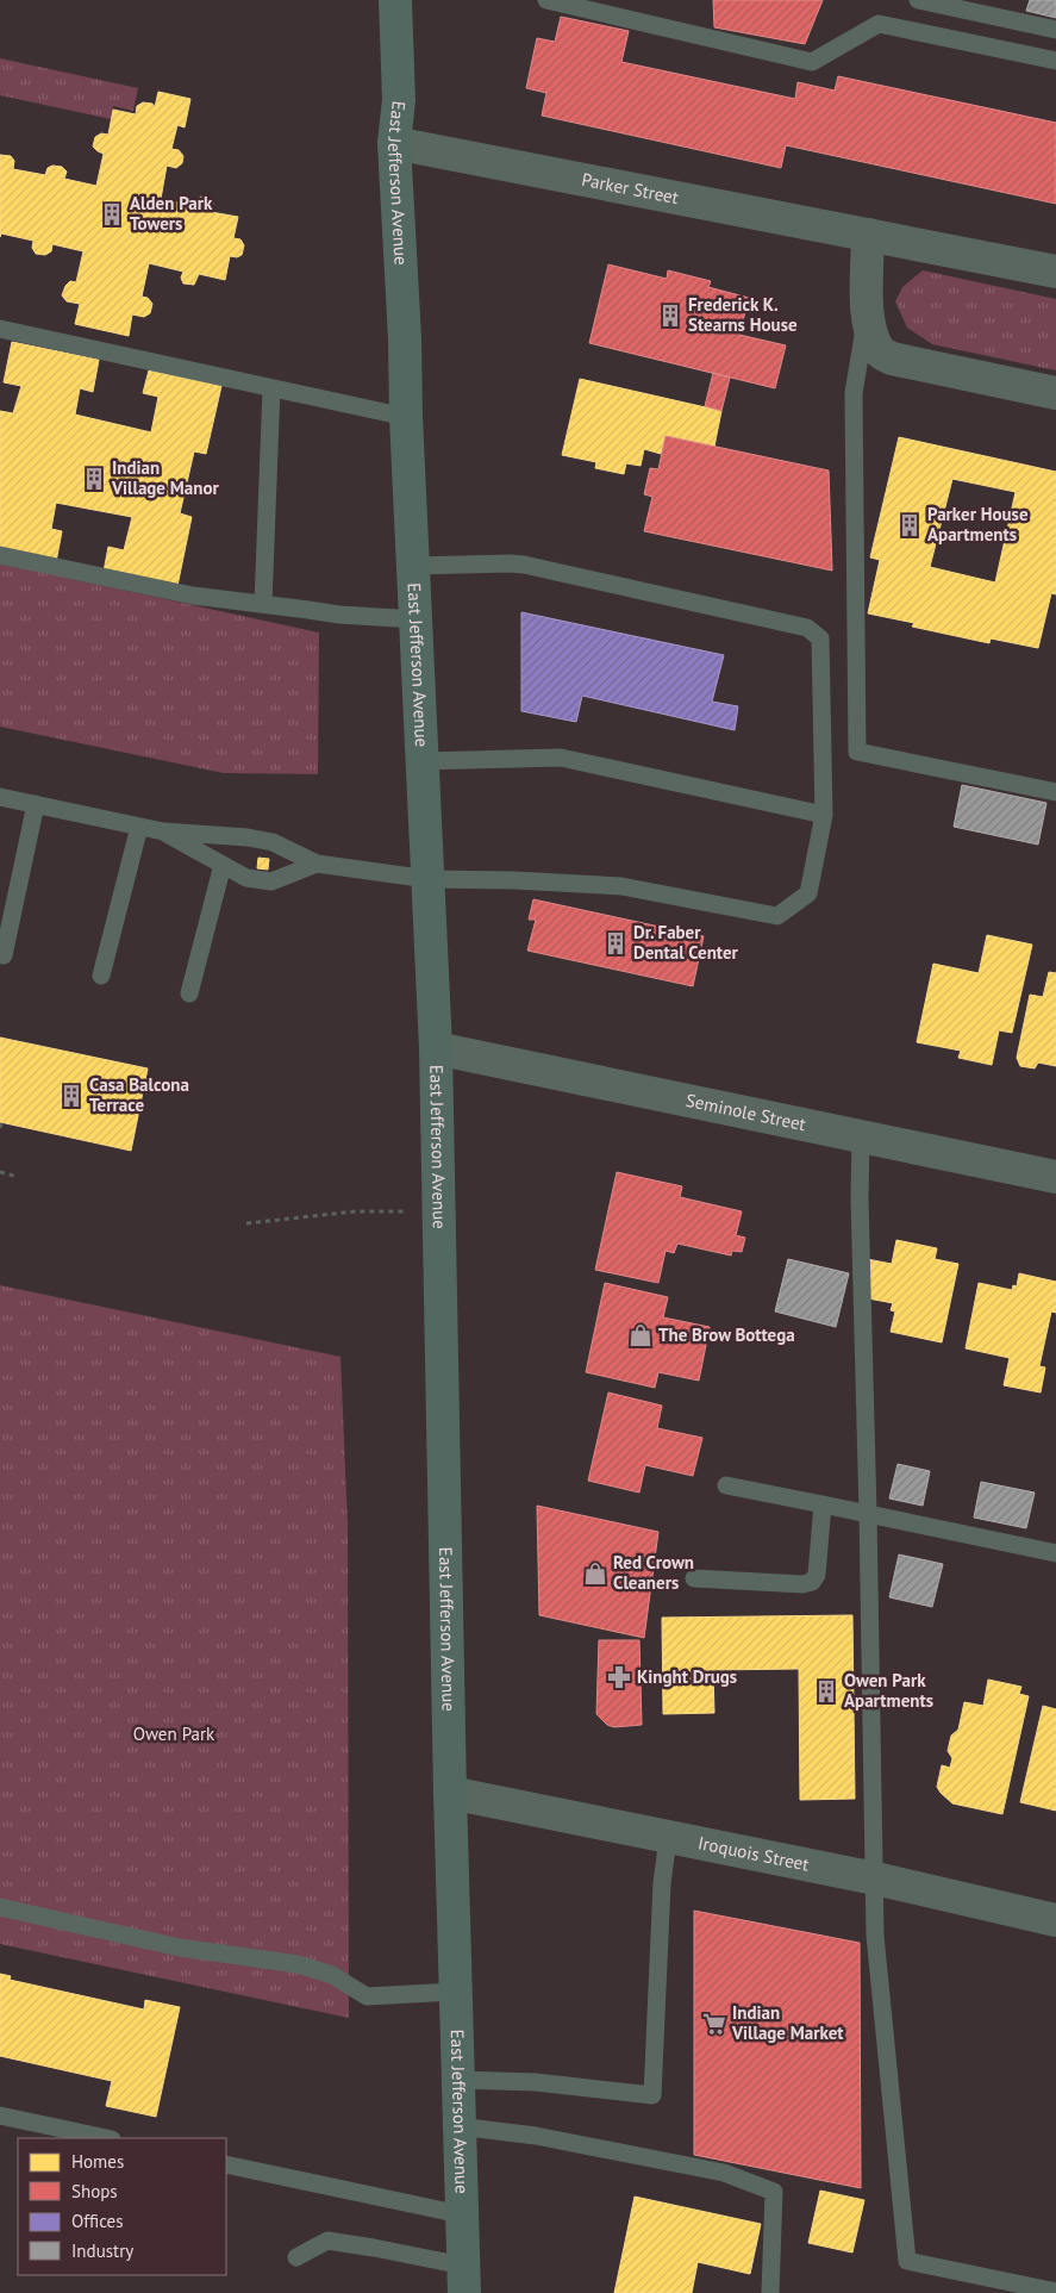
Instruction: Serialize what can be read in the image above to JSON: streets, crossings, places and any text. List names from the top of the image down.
{
  "streets": {
    "main road": ["East Jefferson Avenue"],
    "street": ["Parker Street", "Seminole Street", "Iroquois Street"]
  },
  "crossings": [
    ["East Jefferson Avenue", "Parker Street"],
    ["East Jefferson Avenue", "Seminole Street"],
    ["East Jefferson Avenue", "Iroquois Street"]
  ],
  "parks": ["Owen Park"],
  "places": {
    "building": [
      "Alden Park Towers",
      "Frederick K. Stearns House",
      "Indian Village Manor",
      "Parker House Apartments",
      "Dr. Faber Dental Center",
      "Casa Balcona Terrace",
      "Owen Park Apartments"
    ],
    "shop": ["The Brow Bottega", "Red Crown Cleaners"],
    "pharmacy": ["Kinght Drugs"],
    "supermarket": ["Indian Village Market"]
  },
  "legend": [
    "Homes",
    "Shops",
    "Offices",
    "Industry"
  ]
}
